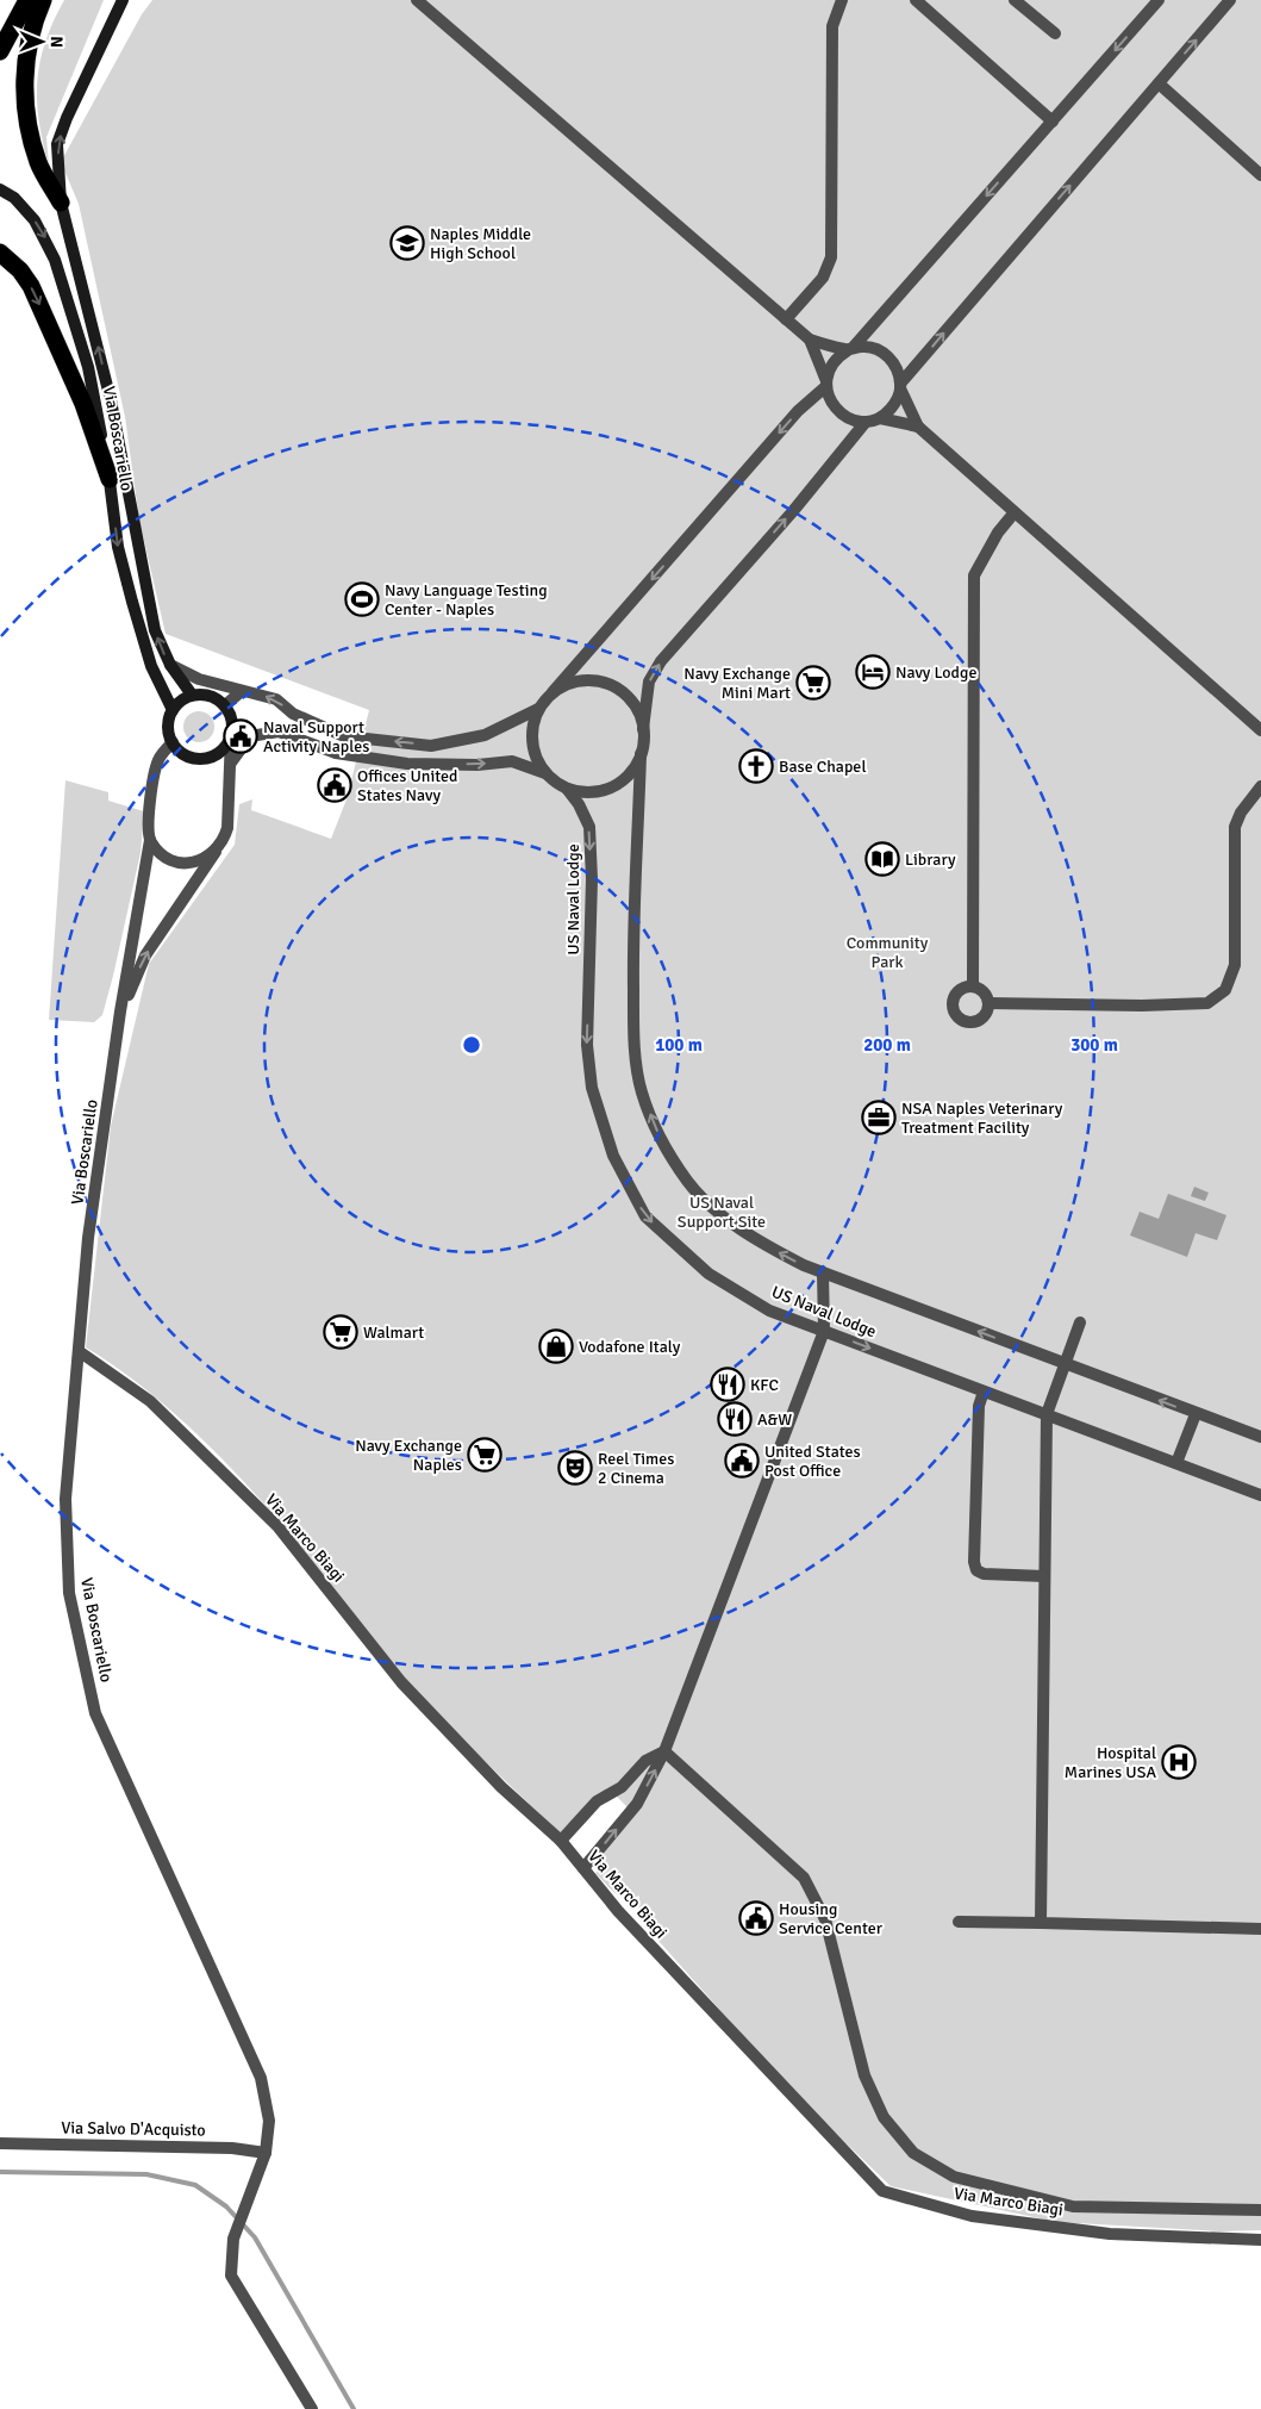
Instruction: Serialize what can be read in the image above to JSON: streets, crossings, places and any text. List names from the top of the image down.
{
  "streets": {
    "street": [
      "Via Boscariello",
      "US Naval Lodge",
      "Via Marco Biagi",
      "Via Salvo D'Acquisto"
    ]
  },
  "crossings": [
    ["Via Boscariello", "Via Marco Biagi"],
    ["Via Boscariello", "Via Salvo D'Acquisto"]
  ],
  "one_way": ["US Naval Lodge"],
  "parks": ["Community Park", "US Naval Support Site"],
  "places": {
    "school or university": ["Naples Middle High School"],
    "sports": ["Navy Language Testing Center - Naples"],
    "hotel": ["Navy Lodge"],
    "supermarket": ["Navy Exchange Mini Mart", "Walmart", "Navy Exchange Naples"],
    "public building": [
      "Naval Support Activity Naples",
      "Offices United States Navy",
      "United States Post Office",
      "Housing Service Center"
    ],
    "church": ["Base Chapel"],
    "library": ["Library"],
    "office": ["NSA Naples Veterinary Treatment Facility"],
    "shop": ["Vodafone Italy"],
    "restaurant": ["KFC", "A&W"],
    "theatre": ["Reel Times 2 Cinema"],
    "hospital": ["Hospital Marines USA"]
  },
  "north": "right",
  "rings": ["100 m", "200 m", "300 m"]
}
